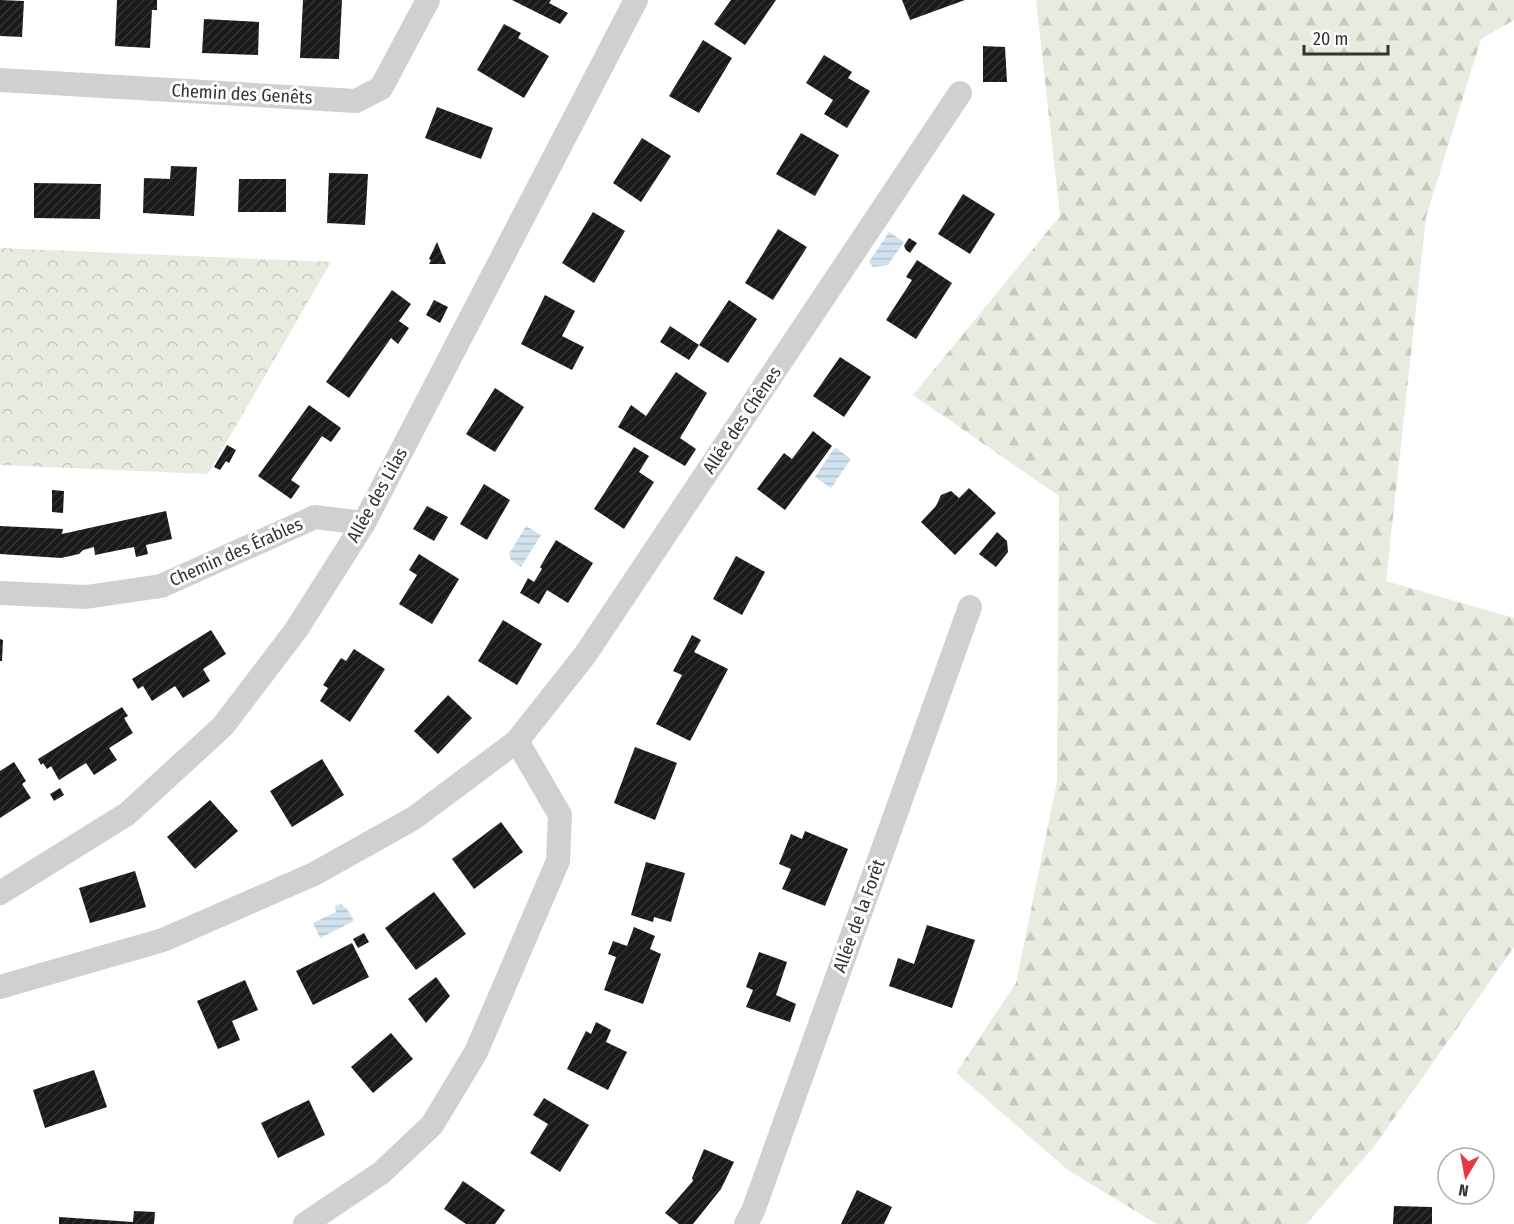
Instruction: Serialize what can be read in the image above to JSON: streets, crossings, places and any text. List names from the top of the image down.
{
  "streets": {
    "street": [
      "Chemin des Genêts",
      "Allée des Chênes",
      "Allée des Lilas",
      "Chemin des Érables",
      "Allée de la Forêt"
    ]
  },
  "crossings": [
    ["Allée des Lilas", "Chemin des Érables"]
  ],
  "scale_bar": "20 m",
  "north": "bottom"
}
